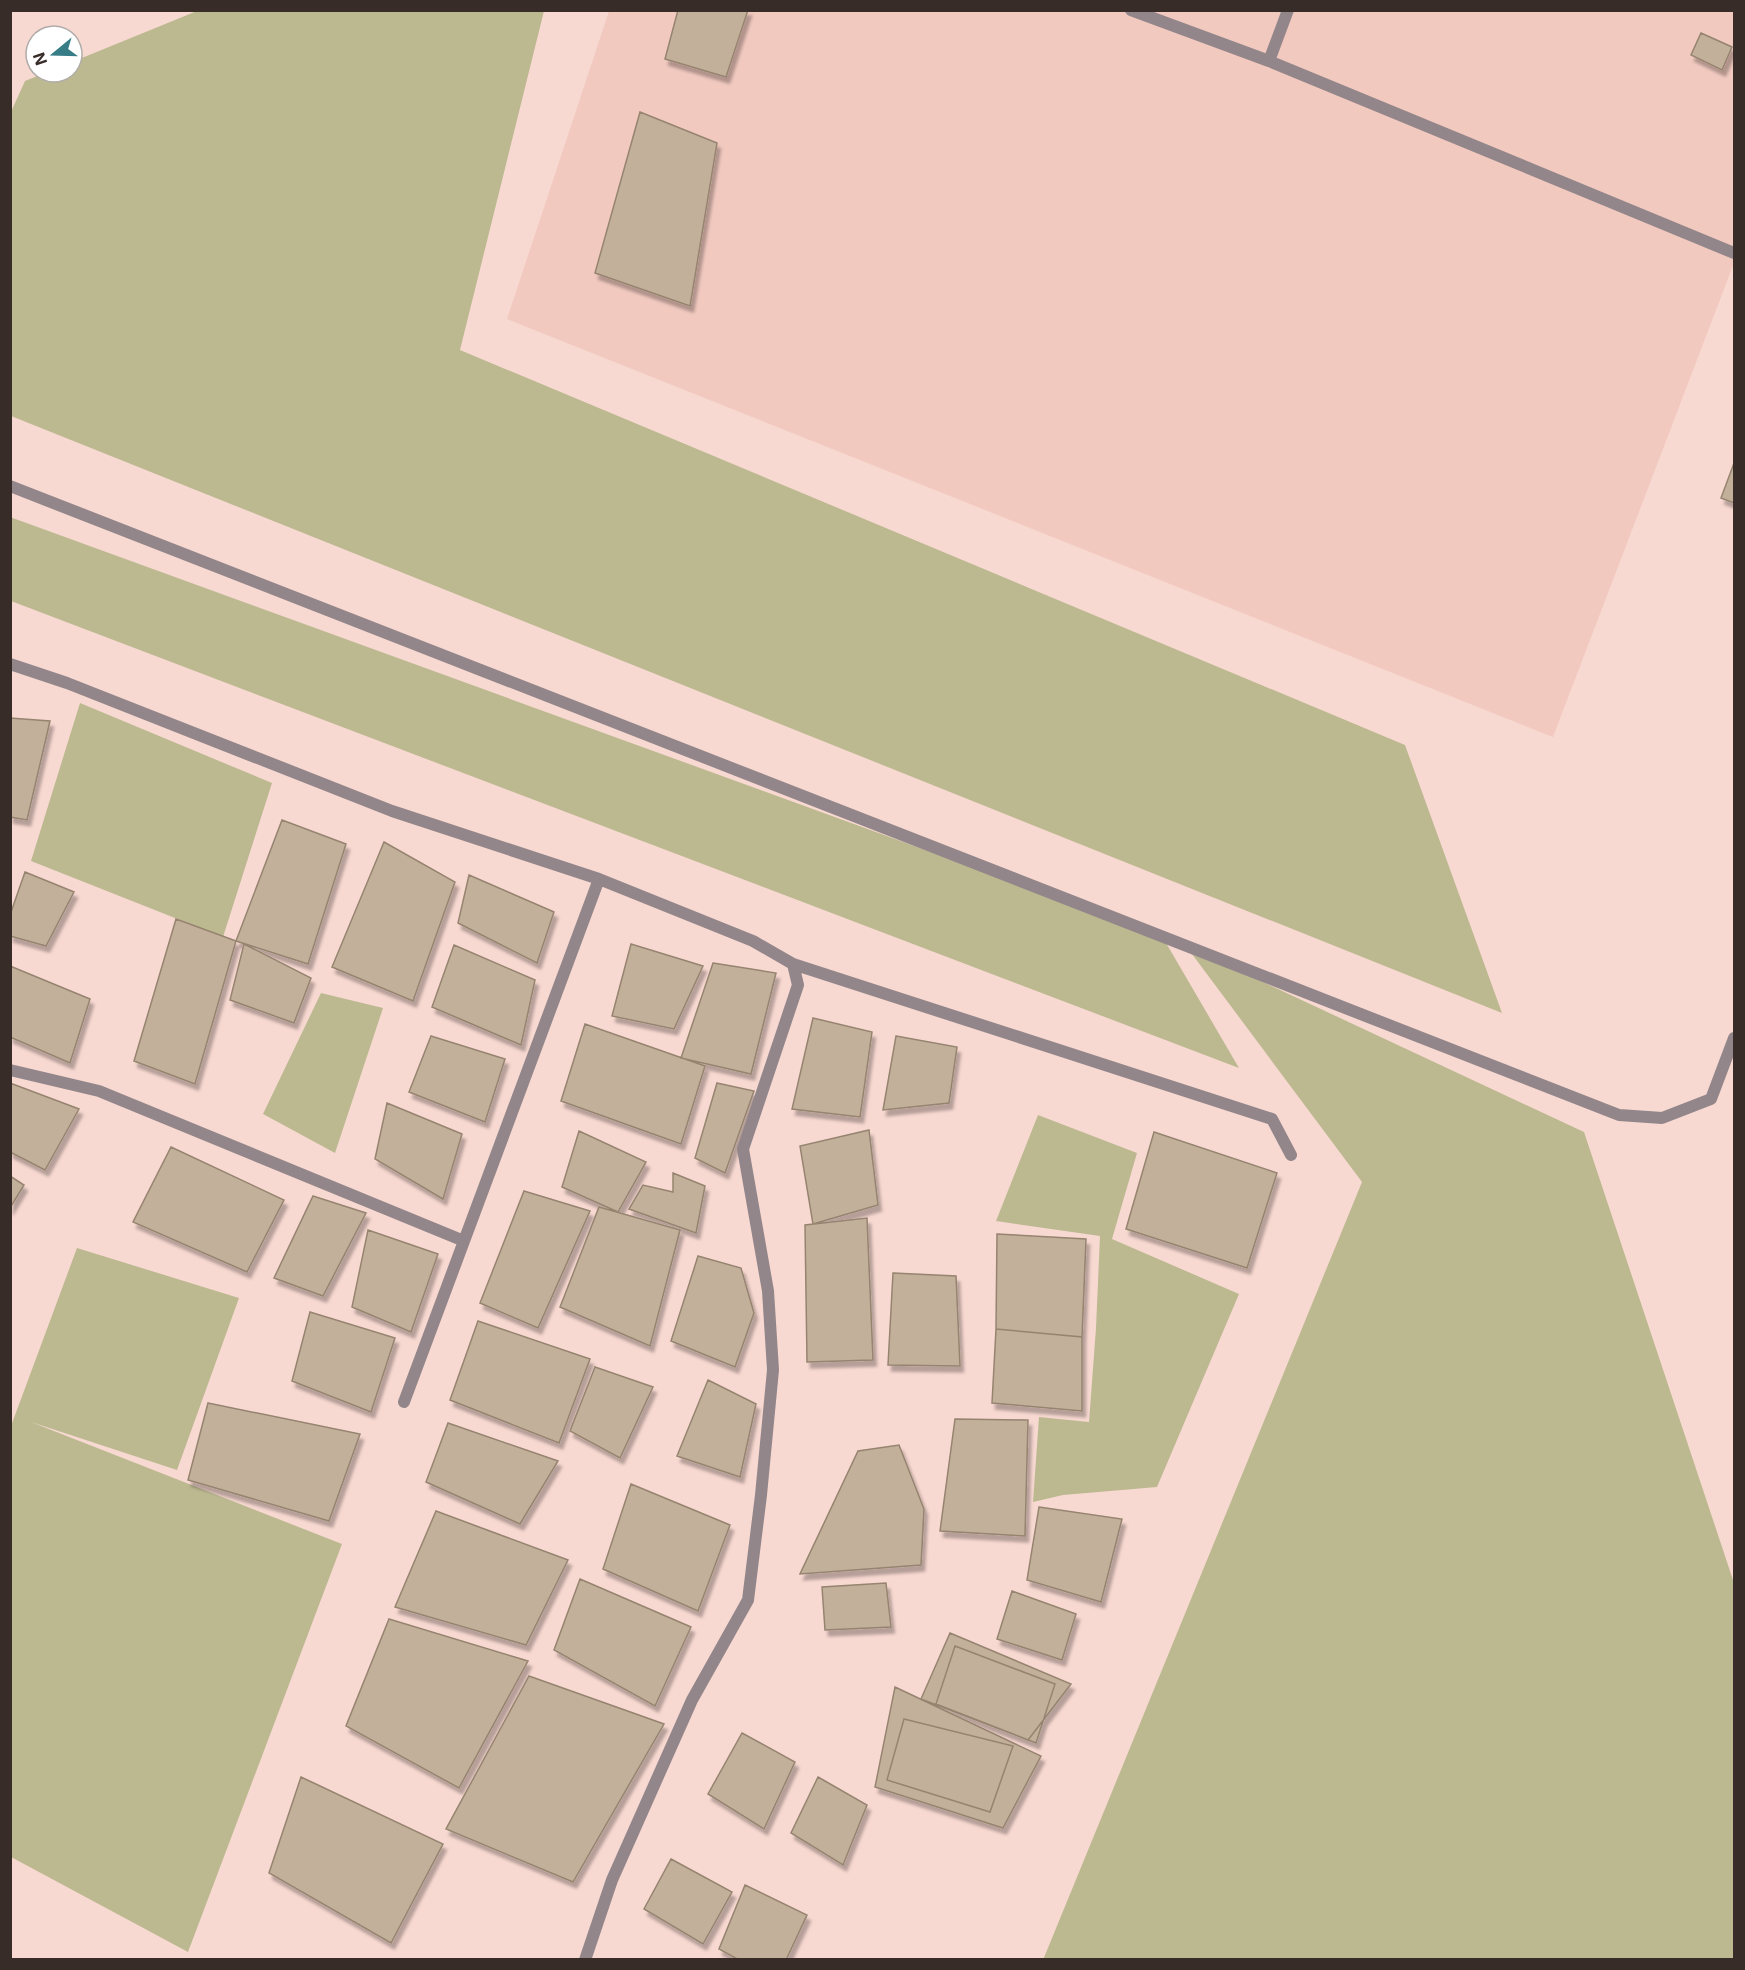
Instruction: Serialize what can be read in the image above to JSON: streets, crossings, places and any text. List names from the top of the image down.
{
  "north": "left"
}
